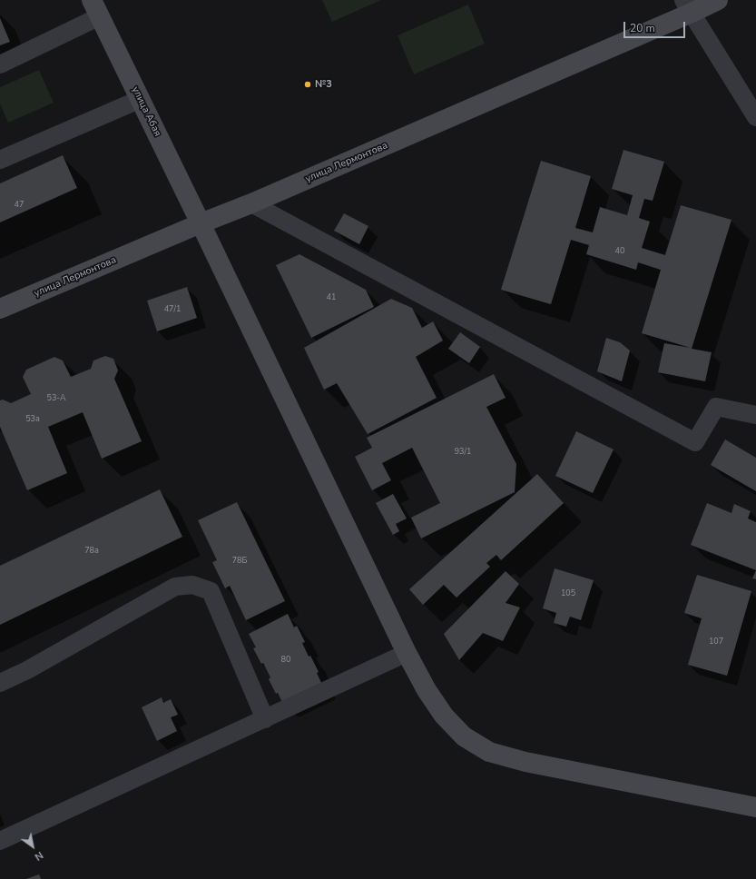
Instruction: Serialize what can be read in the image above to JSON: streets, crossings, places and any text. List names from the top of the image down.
{
  "streets": {
    "street": ["улица Абая", "улица Лермонтова"]
  },
  "crossings": [
    ["улица Абая", "улица Лермонтова"]
  ],
  "places": ["№3"],
  "house_numbers": [
    "47",
    "40",
    "41",
    "47/1",
    "53-А",
    "53а",
    "93/1",
    "78а",
    "78Б",
    "105",
    "107",
    "80"
  ],
  "scale_bar": "20 m",
  "north": "bottom right"
}
